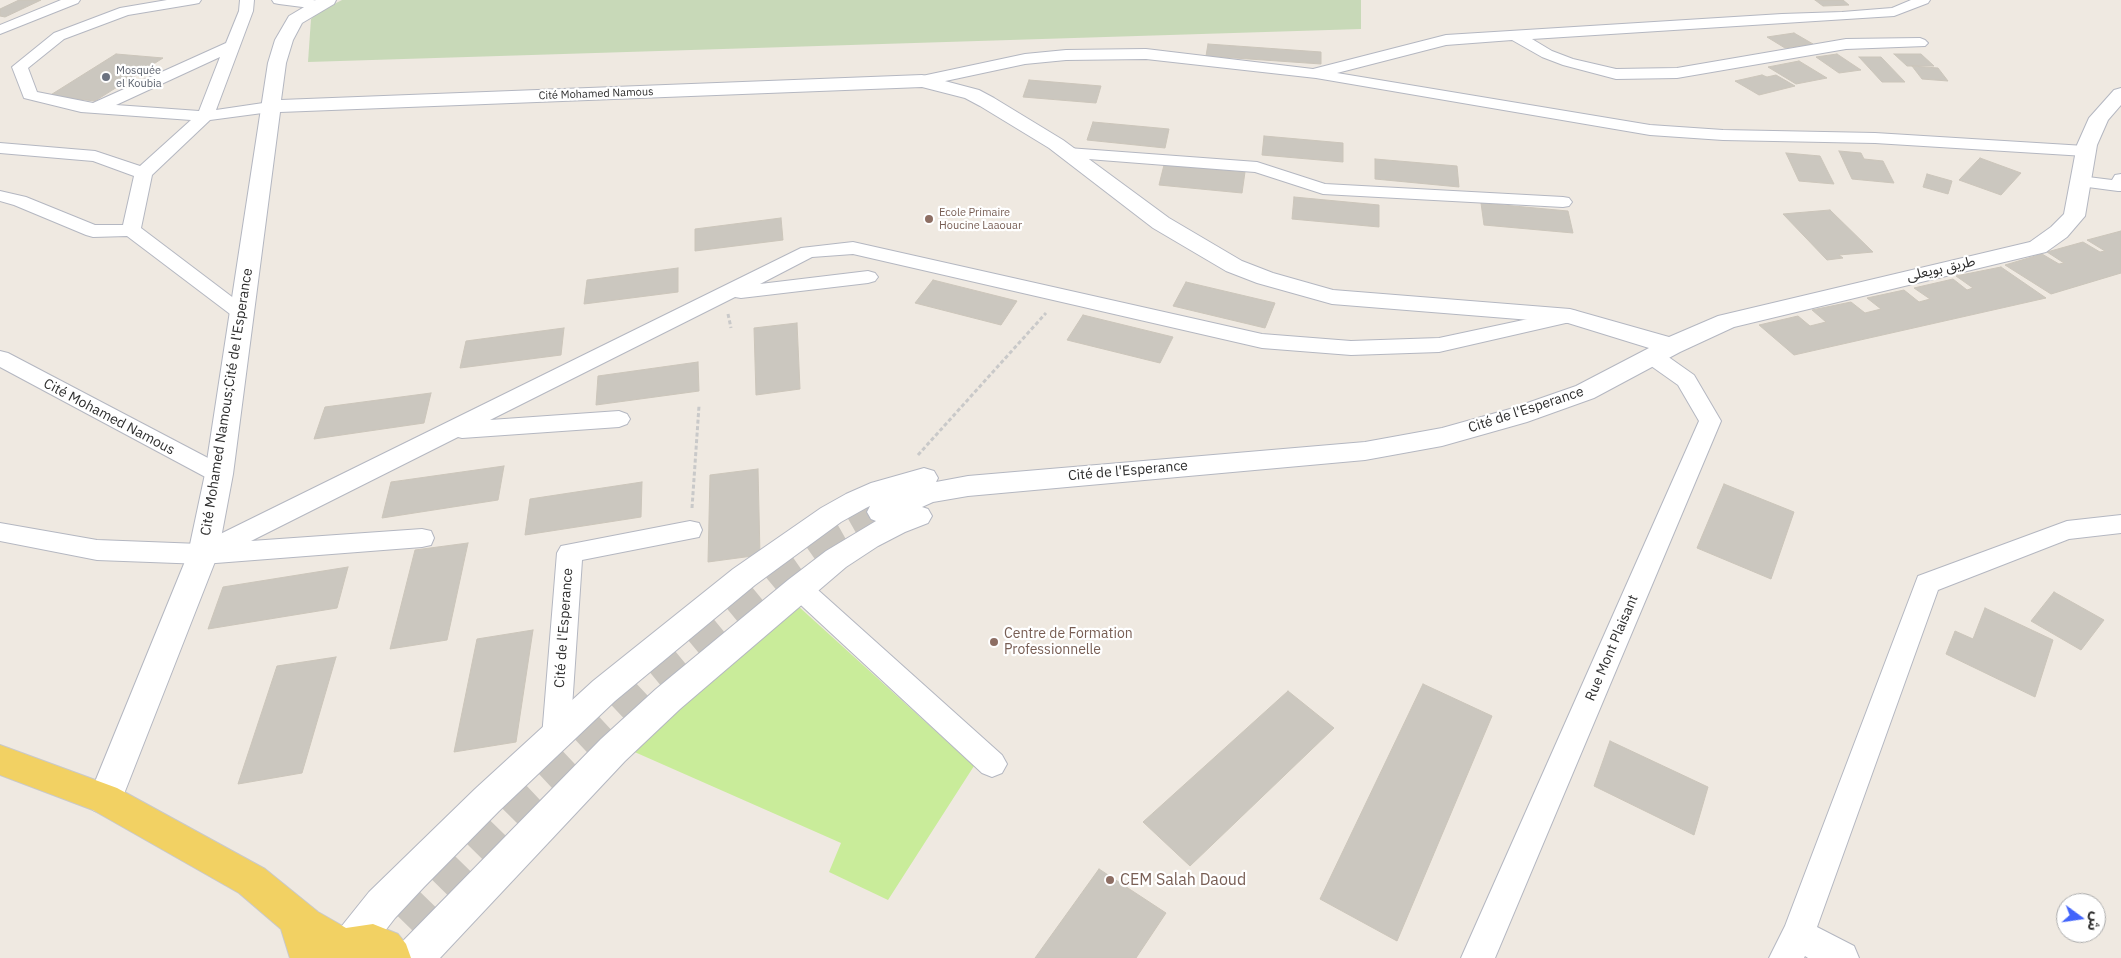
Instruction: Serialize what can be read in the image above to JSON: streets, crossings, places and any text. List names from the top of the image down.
{
  "streets": {
    "main road": [
      "Cité Mohamed Namous",
      "طريق بويعلى",
      "Cité Mohamed Namous;Cité de l'Esperance",
      "Cité de l'Esperance"
    ],
    "street": ["Rue Mont Plaisant"]
  },
  "crossings": [
    ["Cité Mohamed Namous", "Cité Mohamed Namous;Cité de l'Esperance"],
    ["طريق بويعلى", "Cité de l'Esperance"],
    ["طريق بويعلى", "Rue Mont Plaisant"],
    ["Cité de l'Esperance", "Rue Mont Plaisant"]
  ],
  "places": [
    "Mosquée el Koubia",
    "Ecole Primaire Houcine Laaouar",
    "Centre de Formation Professionnelle",
    "CEM Salah Daoud"
  ],
  "north": "right"
}
